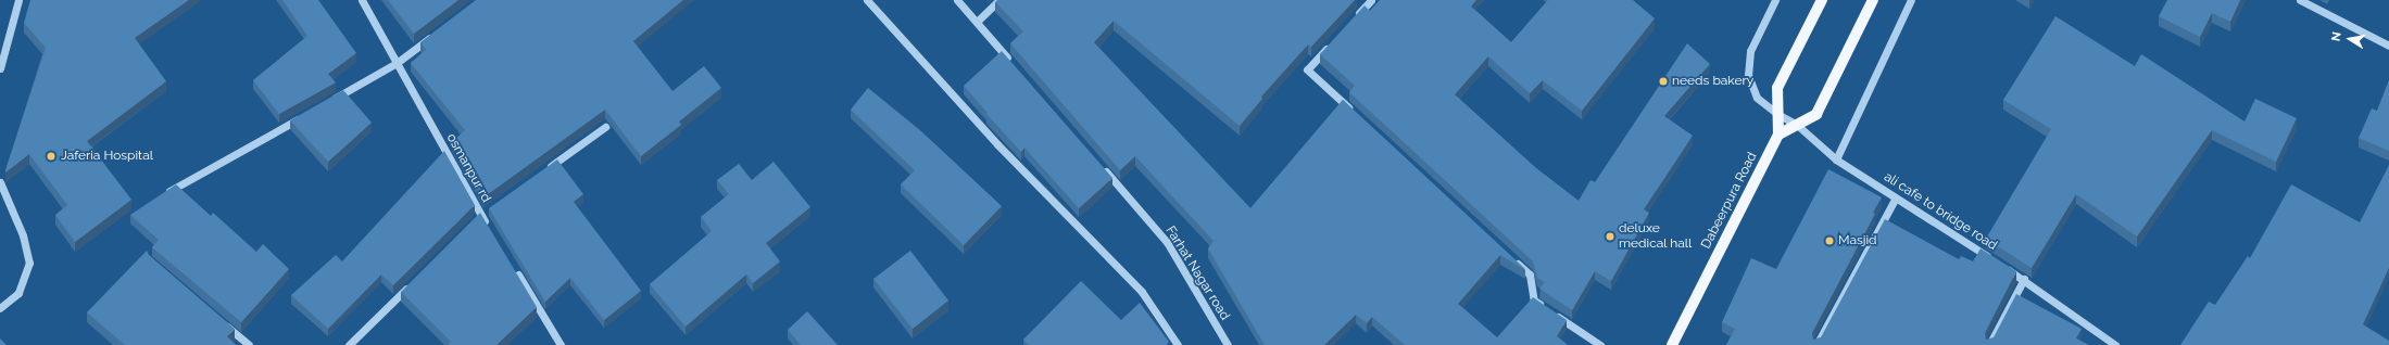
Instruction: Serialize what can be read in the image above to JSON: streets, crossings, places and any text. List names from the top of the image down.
{
  "streets": {
    "main road": ["Dabeerpura Road"],
    "street": ["osmanpur rd", "ali cafe to bridge road", "Farhat Nagar road"]
  },
  "places": [
    "needs bakery",
    "Jaferia Hospital",
    "deluxe medical hall",
    "Masjid"
  ],
  "north": "left"
}
